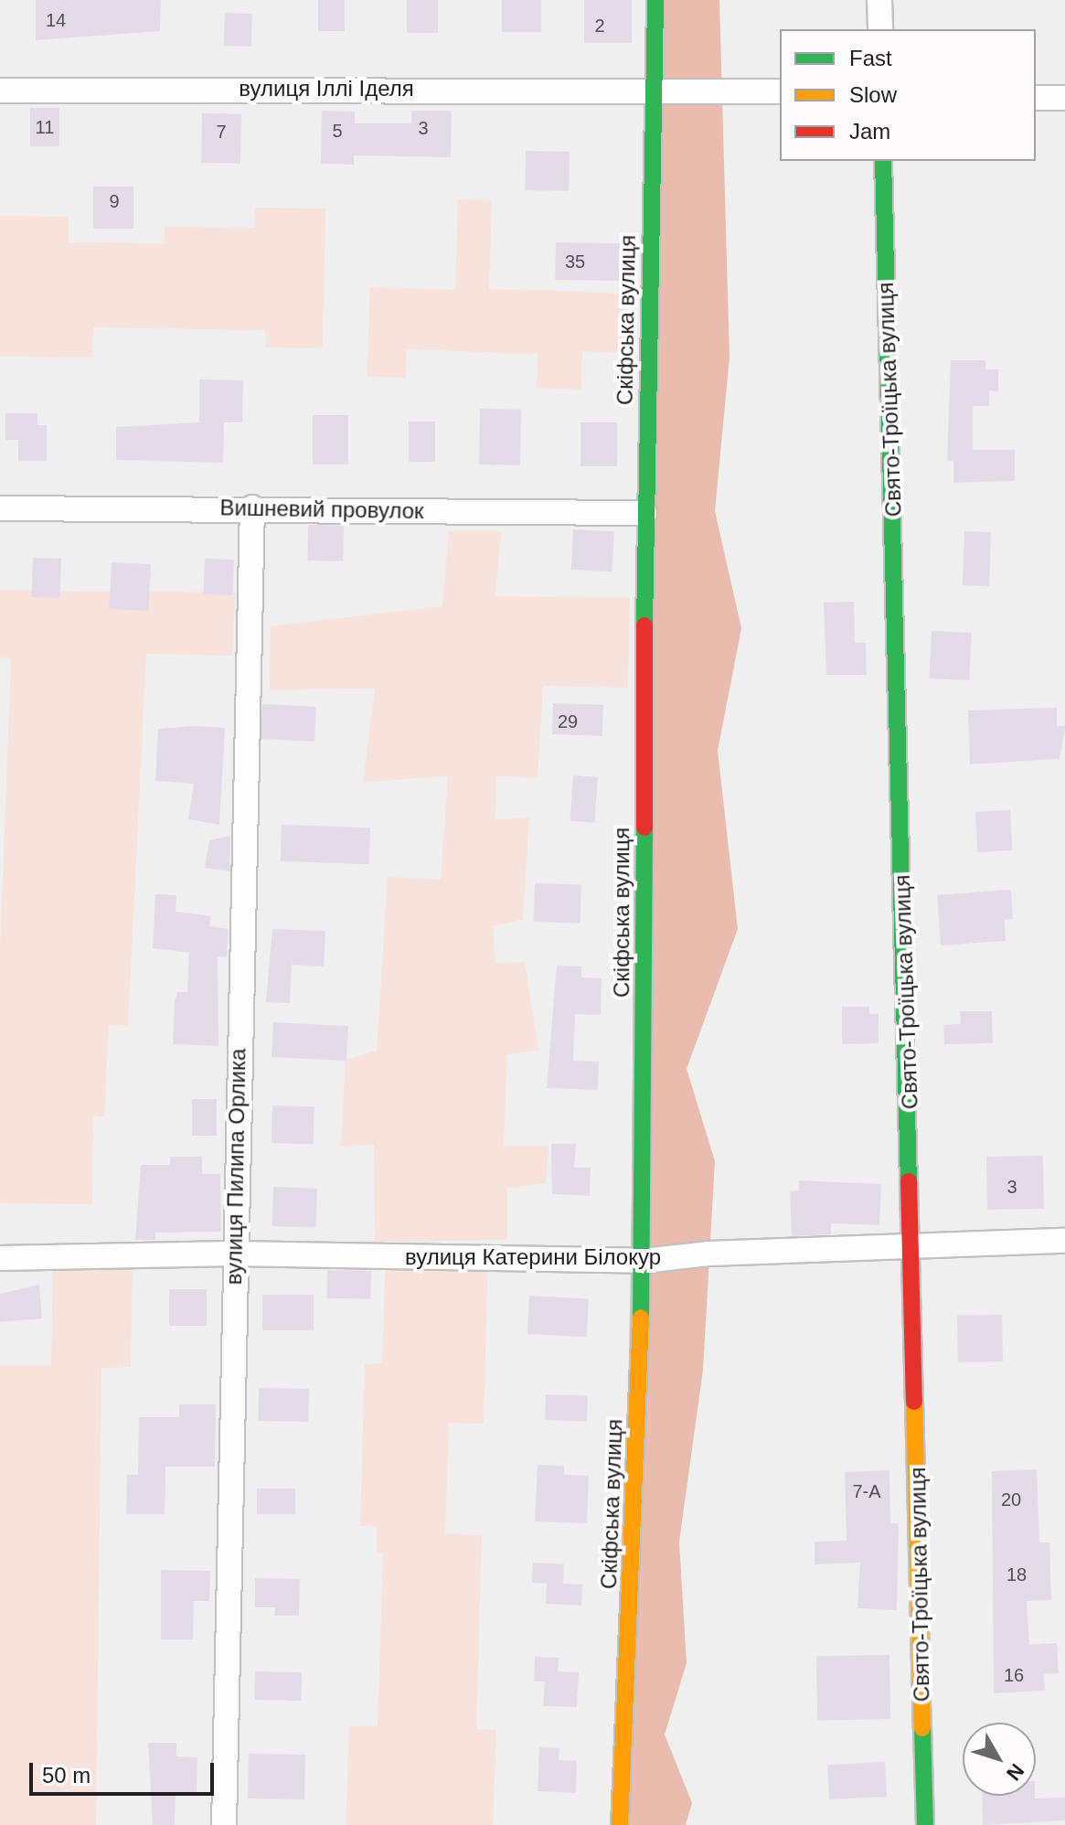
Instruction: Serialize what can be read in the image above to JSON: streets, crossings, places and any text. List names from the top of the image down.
{
  "streets": {
    "street": [
      "вулиця Іллі Іделя",
      "Скіфська вулиця",
      "Свято-Троїцька вулиця",
      "Вишневий провулок",
      "вулиця Пилипа Орлика",
      "вулиця Катерини Білокур"
    ]
  },
  "crossings": [
    ["вулиця Іллі Іделя", "Скіфська вулиця"],
    ["Скіфська вулиця", "Вишневий провулок"],
    ["Скіфська вулиця", "вулиця Катерини Білокур"],
    ["Свято-Троїцька вулиця", "вулиця Катерини Білокур"],
    ["Вишневий провулок", "вулиця Пилипа Орлика"],
    ["вулиця Пилипа Орлика", "вулиця Катерини Білокур"]
  ],
  "house_numbers": [
    "14",
    "2",
    "11",
    "3",
    "5",
    "7",
    "9",
    "35",
    "29",
    "3",
    "7-А",
    "20",
    "18",
    "16"
  ],
  "legend": ["Fast", "Slow", "Jam"],
  "scale_bar": "50 m",
  "north": "bottom right"
}
